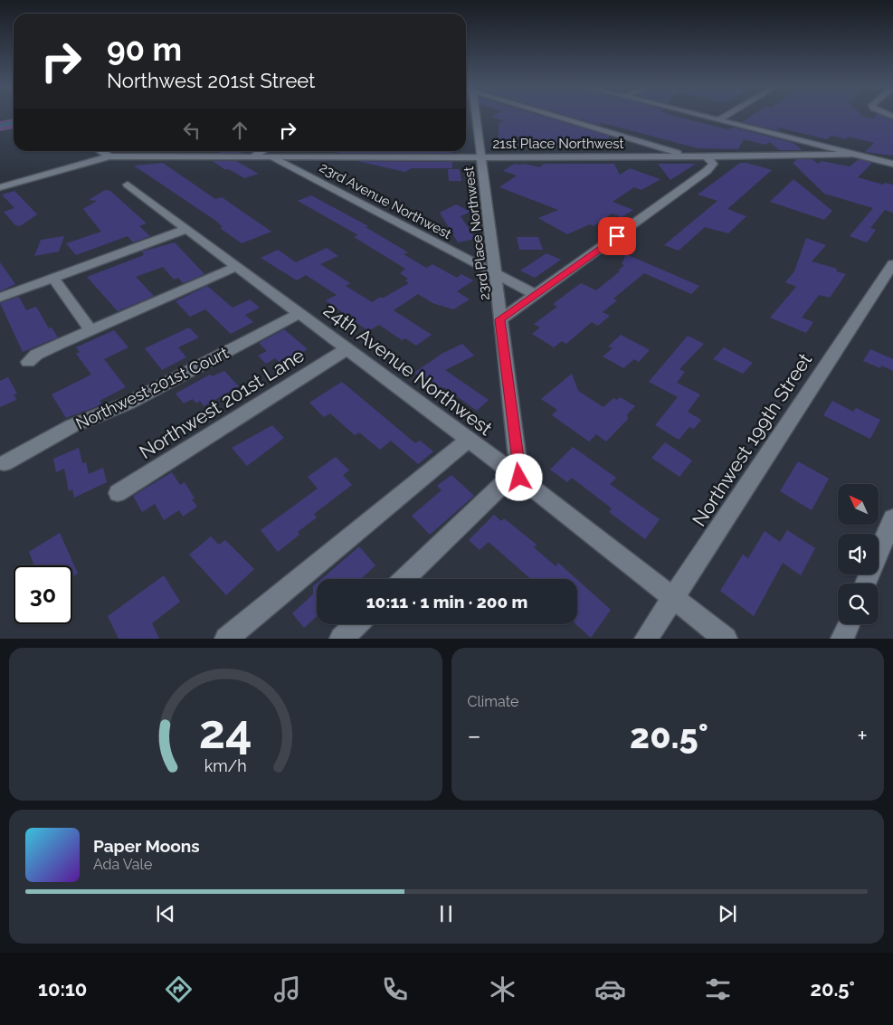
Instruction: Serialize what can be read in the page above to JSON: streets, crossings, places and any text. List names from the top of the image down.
{
  "streets": {
    "street": [
      "21st Place Northwest",
      "23rd Avenue Northwest",
      "23rd Place Northwest",
      "24th Avenue Northwest",
      "Northwest 201st Court",
      "Northwest 201st Lane",
      "Northwest 199th Street"
    ]
  },
  "crossings": [
    ["21st Place Northwest", "23rd Place Northwest"],
    ["23rd Avenue Northwest", "23rd Place Northwest"],
    ["23rd Place Northwest", "24th Avenue Northwest"],
    ["24th Avenue Northwest", "Northwest 201st Court"],
    ["24th Avenue Northwest", "Northwest 201st Lane"],
    ["24th Avenue Northwest", "Northwest 199th Street"]
  ],
  "north": "top left",
  "page": {
    "turn": ["90 m", "Northwest 201st Street"],
    "limit": "30",
    "trip": "10:11 · 1 min · 200 m",
    "tile": "Climate",
    "heat": ["−", "20.5°", "+"],
    "song": ["Paper Moons", "Ada Vale"],
    "tabs": ["10:10", "20.5°"],
    "gauge": ["24", "km/h"]
  }
}
